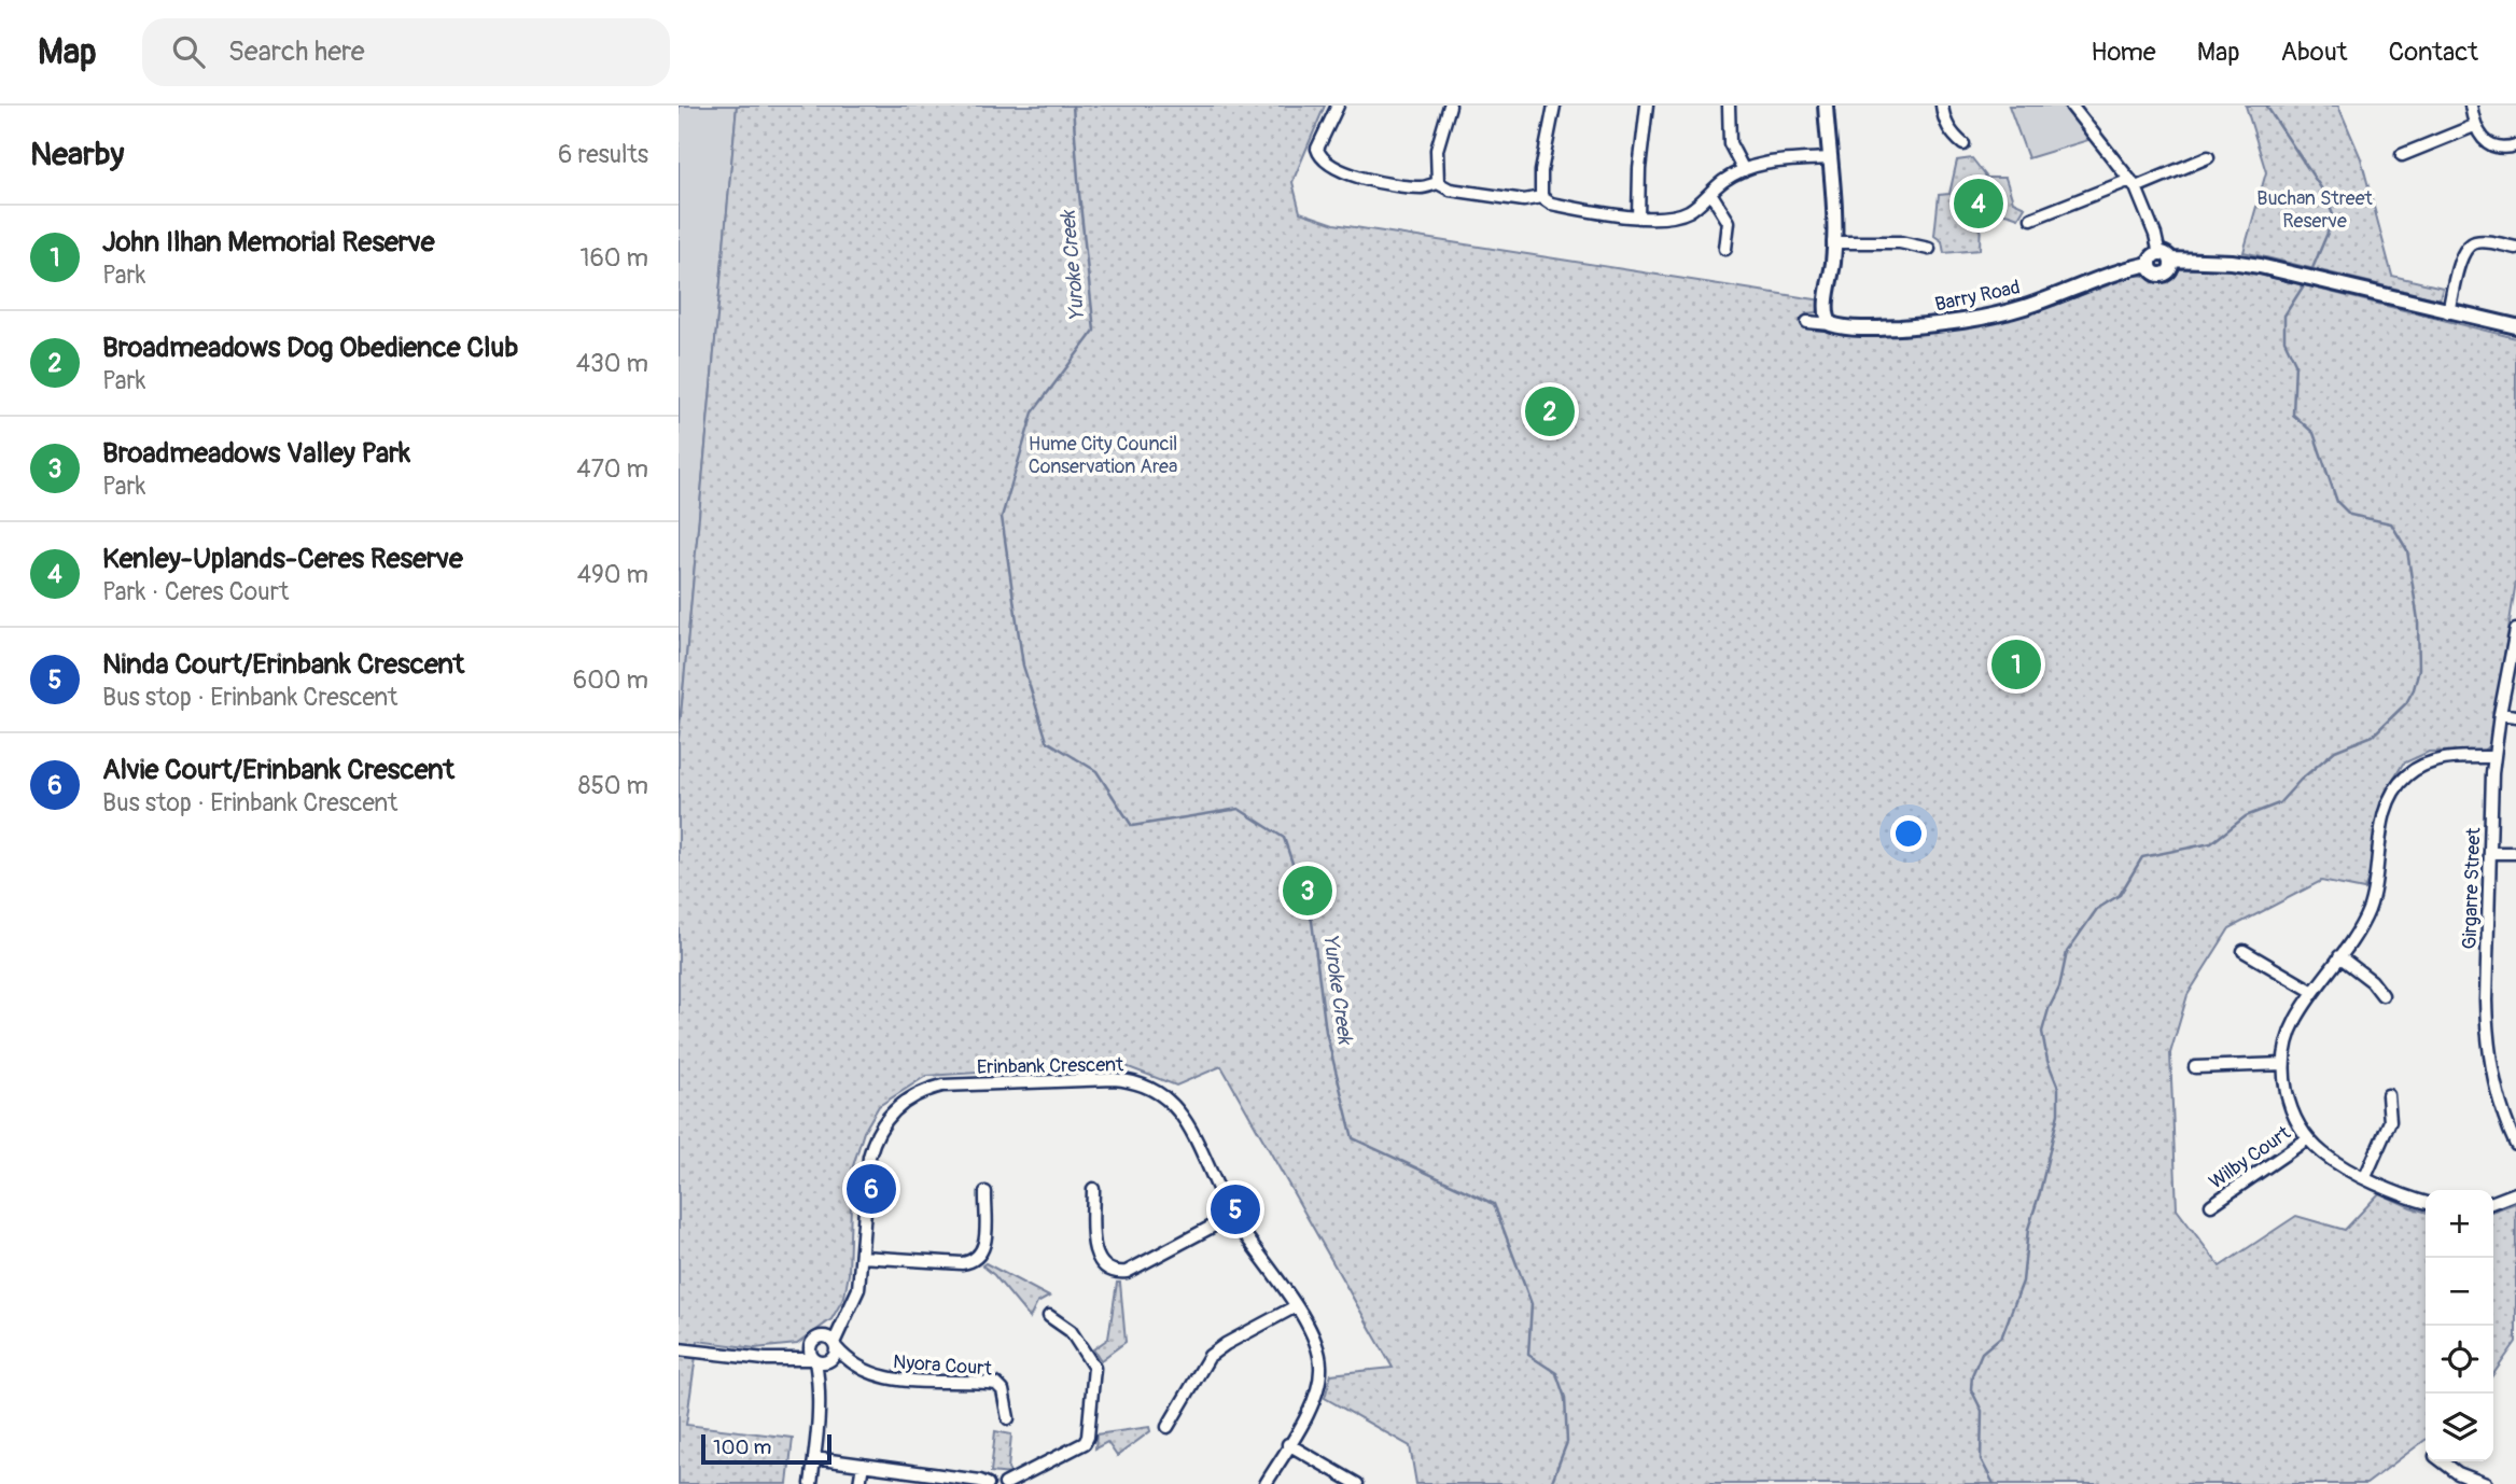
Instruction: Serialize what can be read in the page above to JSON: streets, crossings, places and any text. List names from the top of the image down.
{
  "streets": {
    "street": [
      "Barry Road",
      "Girgarre Street",
      "Erinbank Crescent",
      "Wilby Court",
      "Nyora Court"
    ]
  },
  "crossings": [
    ["Erinbank Crescent", "Nyora Court"]
  ],
  "water": ["Yuroke Creek"],
  "parks": ["Buchan Street Reserve", "Hume City Council Conservation Area"],
  "scale_bar": "100 m",
  "page": {
    "header": "Map",
    "search": "Search here",
    "nav": [
      "Home",
      "Map",
      "About",
      "Contact"
    ],
    "heading": ["Nearby", "6 results"],
    "pins": [
      "4",
      "2",
      "1",
      "3",
      "6",
      "5"
    ],
    "list": [
      {
        "mark": "1",
        "name": "John Ilhan Memorial Reserve",
        "note": "Park",
        "value": "160 m"
      },
      {
        "mark": "2",
        "name": "Broadmeadows Dog Obedience Club",
        "note": "Park",
        "value": "430 m"
      },
      {
        "mark": "3",
        "name": "Broadmeadows Valley Park",
        "note": "Park",
        "value": "470 m"
      },
      {
        "mark": "4",
        "name": "Kenley-Uplands-Ceres Reserve",
        "note": "Park · Ceres Court",
        "value": "490 m"
      },
      {
        "mark": "5",
        "name": "Ninda Court/Erinbank Crescent",
        "note": "Bus stop · Erinbank Crescent",
        "value": "600 m"
      },
      {
        "mark": "6",
        "name": "Alvie Court/Erinbank Crescent",
        "note": "Bus stop · Erinbank Crescent",
        "value": "850 m"
      }
    ],
    "map_buttons": ["+", "−"],
    "scale": "100 m"
  }
}
